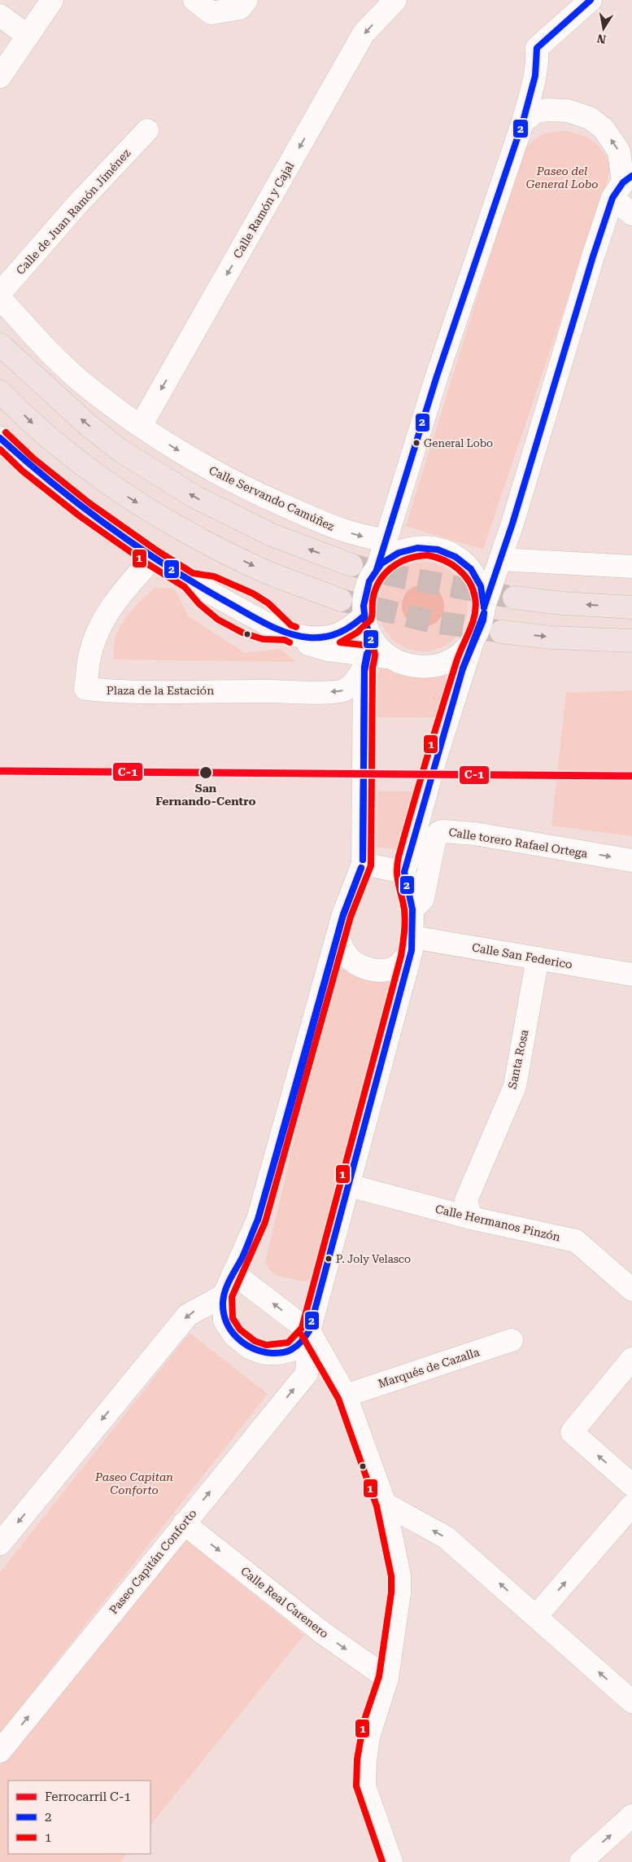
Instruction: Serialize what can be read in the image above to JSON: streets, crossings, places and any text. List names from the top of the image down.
{
  "streets": {
    "street": [
      "Calle Ramón y Cajal",
      "Calle de Juan Ramón Jiménez",
      "Calle Servando Camúñez",
      "Plaza de la Estación",
      "Calle torero Rafael Ortega",
      "Calle San Federico",
      "Santa Rosa",
      "Calle Hermanos Pinzón",
      "Marqués de Cazalla",
      "Paseo Capitán Conforto",
      "Calle Real Carenero"
    ]
  },
  "crossings": [
    ["Calle Ramón y Cajal", "Calle Servando Camúñez"],
    ["Calle torero Rafael Ortega", "Calle San Federico"],
    ["Calle San Federico", "Santa Rosa"],
    ["Santa Rosa", "Calle Hermanos Pinzón"],
    ["Paseo Capitán Conforto", "Calle Real Carenero"]
  ],
  "one_way": ["Calle Ramón y Cajal", "Calle torero Rafael Ortega"],
  "parks": ["Paseo del General Lobo", "Paseo Capitan Conforto"],
  "places": ["General Lobo", "San Fernando-Centro", "P. Joly Velasco"],
  "lines": ["transit line 2", "transit line 1", "rail line C-1"],
  "legend": ["Ferrocarril C-1", "2", "1"],
  "north": "bottom"
}
